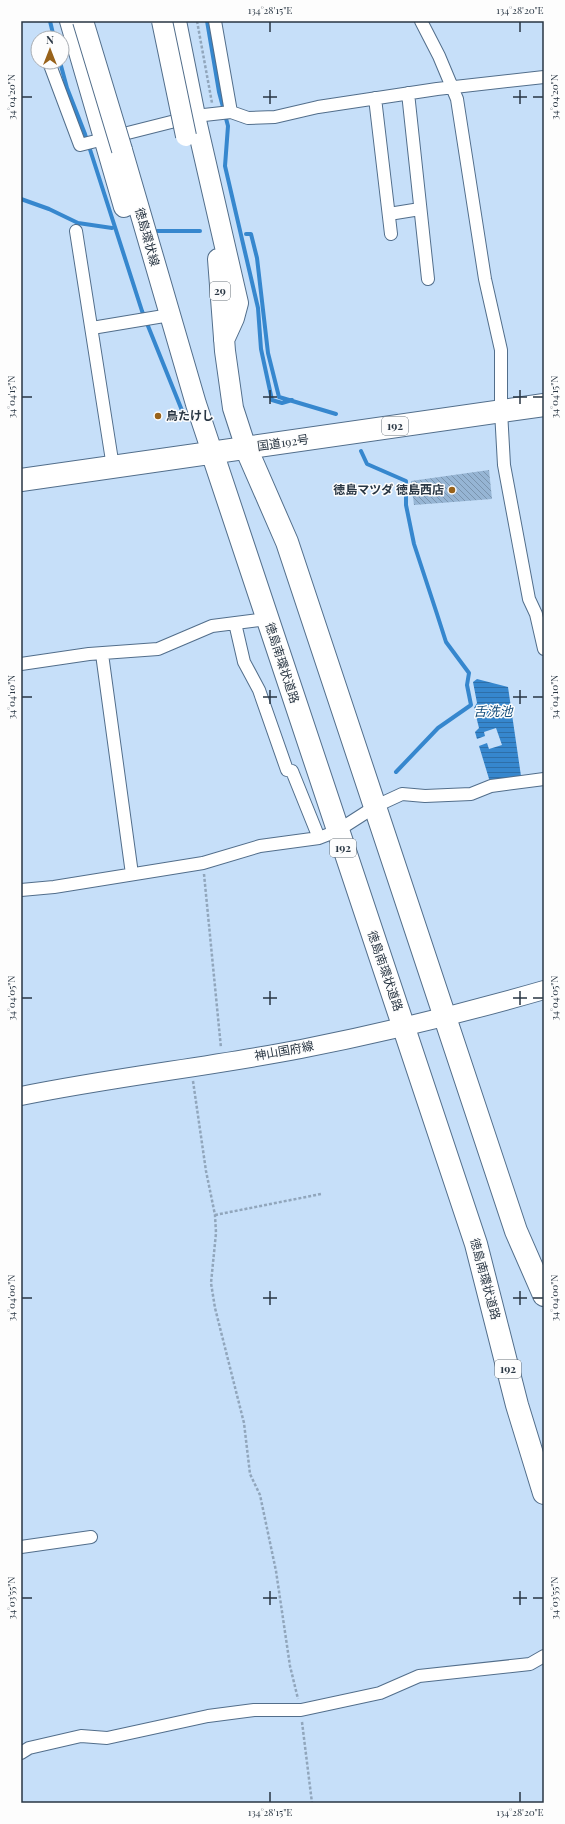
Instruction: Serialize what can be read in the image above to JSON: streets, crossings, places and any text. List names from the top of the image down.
{
  "streets": {
    "highway": ["192", "国道192号", "徳島南環状道路"],
    "main road": ["徳島環状線", "29", "神山国府線"]
  },
  "crossings": [
    ["徳島環状線", "国道192号"],
    ["徳島環状線", "徳島南環状道路"],
    ["29", "国道192号"],
    ["国道192号", "徳島南環状道路"],
    ["徳島南環状道路", "神山国府線"]
  ],
  "water": ["舌洗池"],
  "places": ["鳥たけし", "徳島マツダ 徳島西店"],
  "north": "top",
  "coordinates": [
    "134°28'15\"E",
    "134°28'20\"E",
    "34°04'20\"N",
    "34°04'15\"N",
    "34°04'10\"N",
    "34°04'05\"N",
    "34°04'00\"N",
    "34°03'55\"N"
  ]
}
